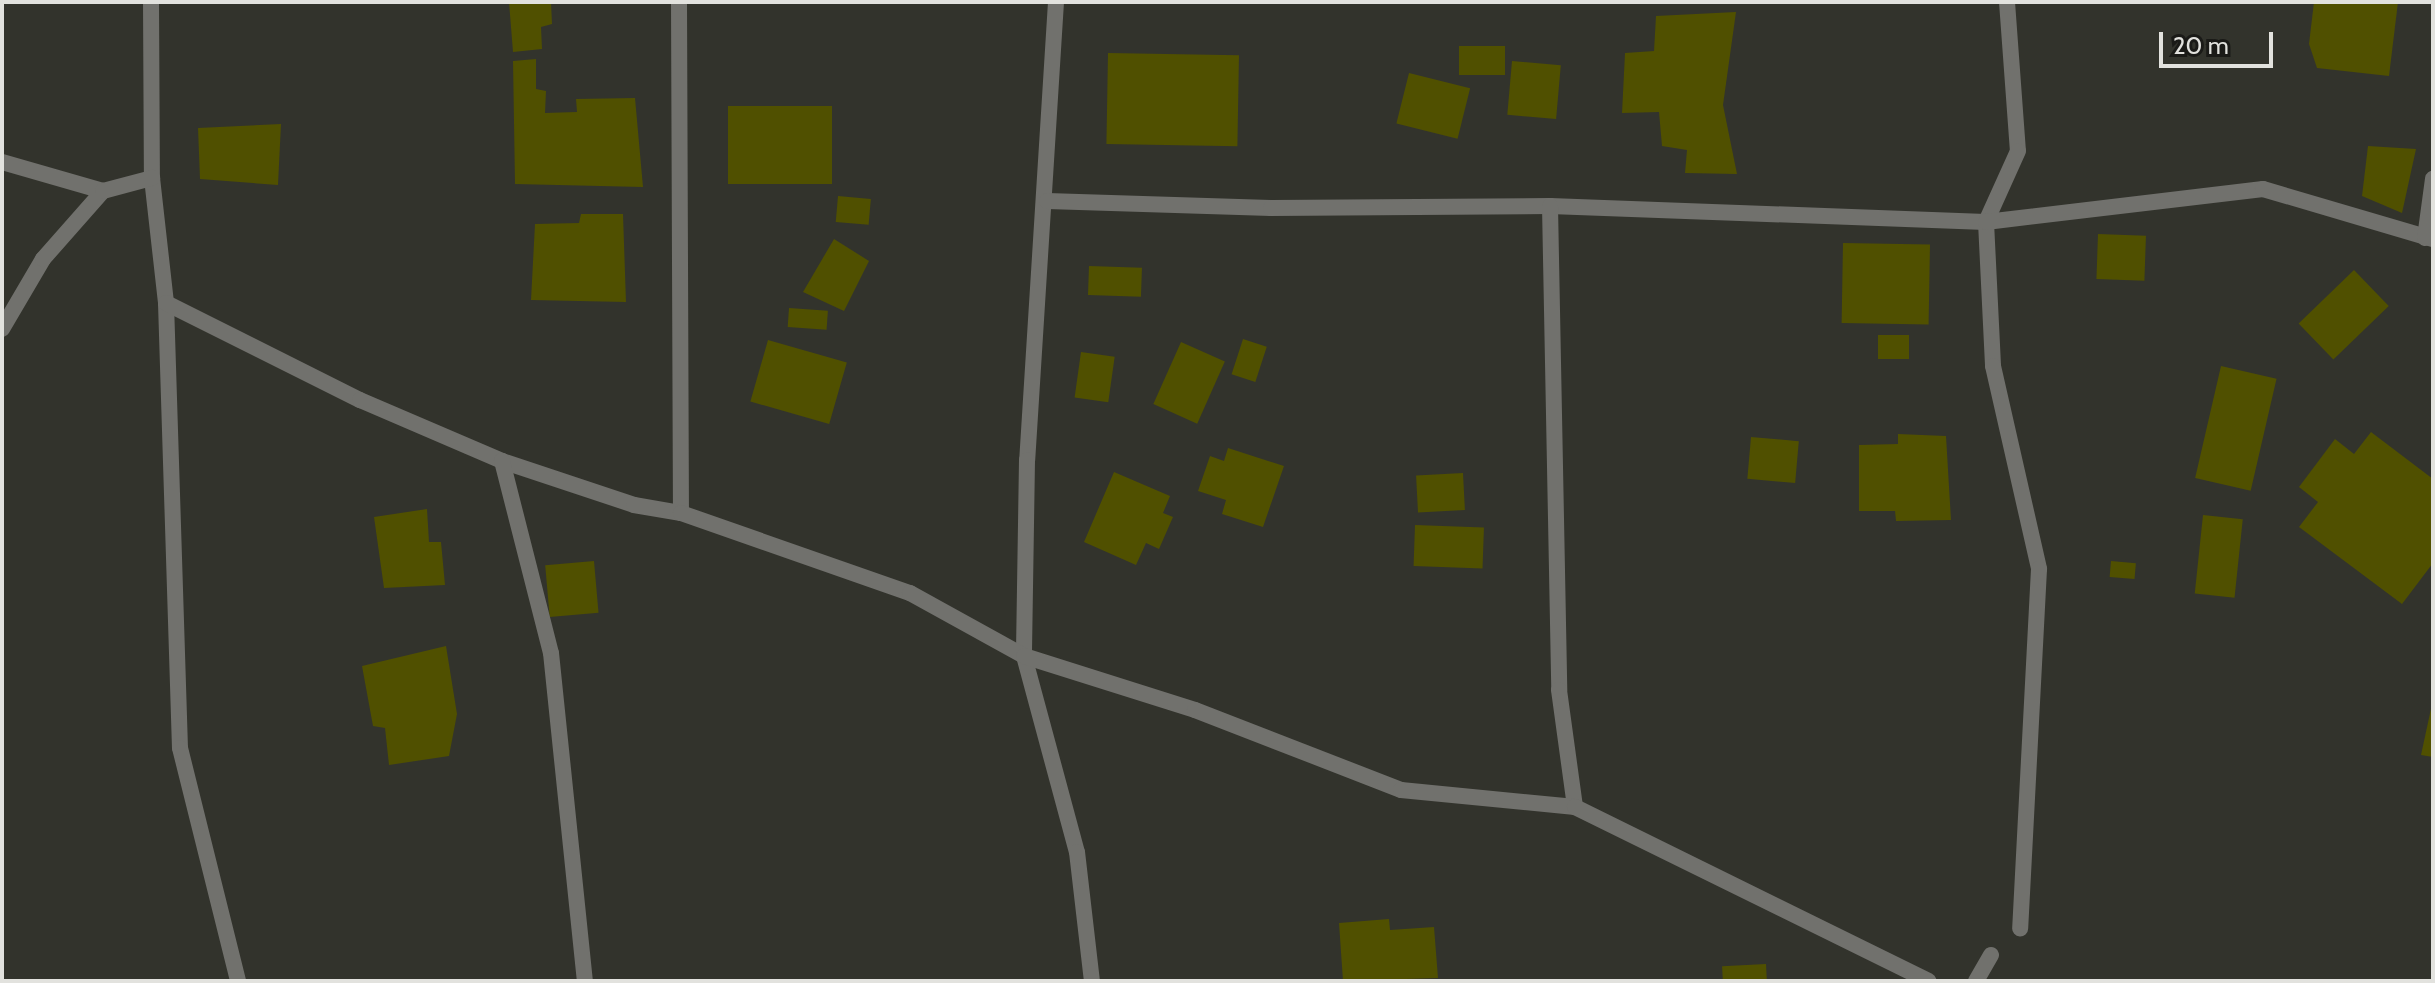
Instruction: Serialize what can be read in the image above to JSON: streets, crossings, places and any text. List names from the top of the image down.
{
  "scale_bar": "20 m"
}
